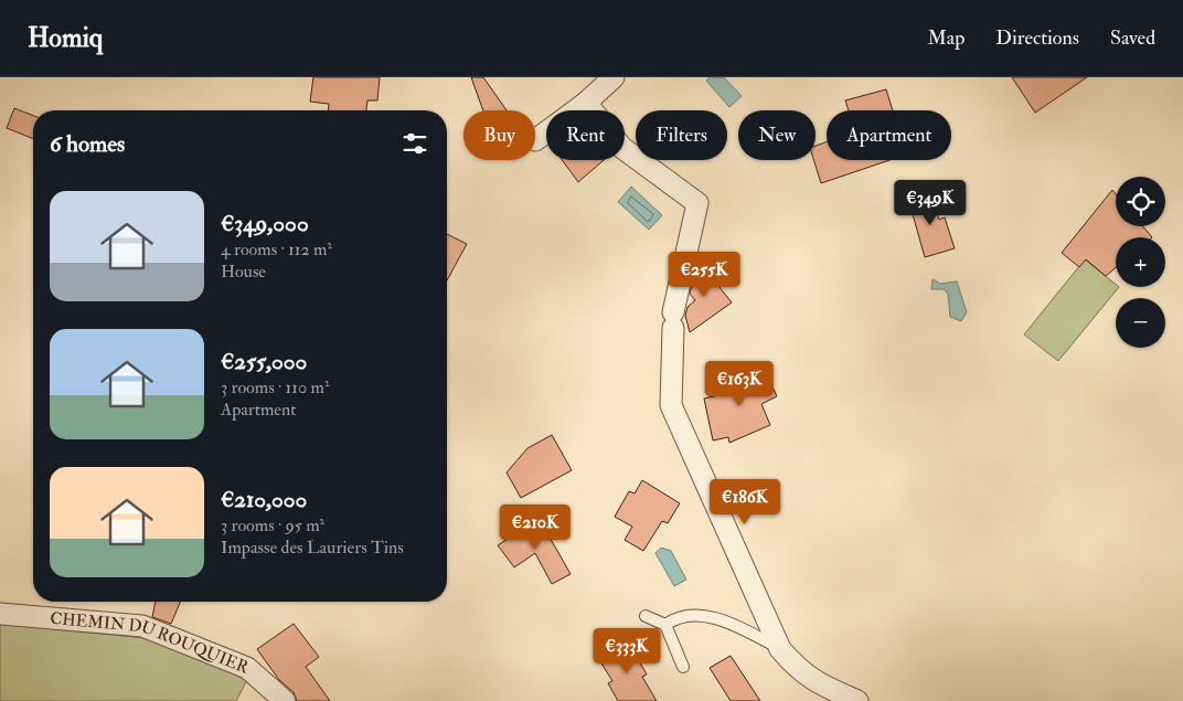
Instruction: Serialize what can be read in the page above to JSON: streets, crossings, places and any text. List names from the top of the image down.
{
  "streets": {
    "street": ["CHEMIN DU ROUQUIER"]
  },
  "page": {
    "header": "Homiq",
    "nav": ["Map", "Directions", "Saved"],
    "chip": [
      "Buy",
      "Rent",
      "Filters",
      "New",
      "Apartment"
    ],
    "heading": "6 homes",
    "map_buttons": ["+", "−"],
    "list": [
      {
        "name": "€349,000",
        "note": "4 rooms · 112 m² · House"
      },
      {
        "name": "€255,000",
        "note": "3 rooms · 110 m² · Apartment"
      },
      {
        "name": "€210,000",
        "note": "3 rooms · 95 m² · Impasse des Lauriers Tins"
      }
    ],
    "price": [
      "€349K",
      "€255K",
      "€163K",
      "€186K",
      "€210K",
      "€333K"
    ]
  }
}
